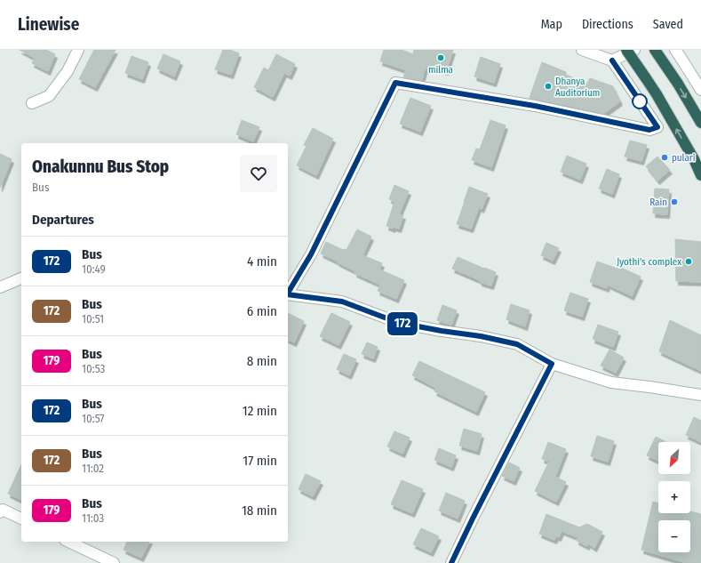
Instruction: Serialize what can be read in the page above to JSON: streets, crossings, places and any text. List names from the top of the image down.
{
  "places": [
    "milma",
    "Dhanya Auditorium",
    "pulari",
    "Rain",
    "Jyothi's complex"
  ],
  "lines": ["bus line 172"],
  "north": "bottom left",
  "page": {
    "header": "Linewise",
    "nav": ["Map", "Directions", "Saved"],
    "on_map": "172",
    "heading": [
      ["Onakunnu Bus Stop", "Bus"],
      "Departures"
    ],
    "list": [
      {
        "mark": "172",
        "name": "Bus",
        "note": "10:49",
        "value": "4 min"
      },
      {
        "mark": "172",
        "name": "Bus",
        "note": "10:51",
        "value": "6 min"
      },
      {
        "mark": "179",
        "name": "Bus",
        "note": "10:53",
        "value": "8 min"
      },
      {
        "mark": "172",
        "name": "Bus",
        "note": "10:57",
        "value": "12 min"
      },
      {
        "mark": "172",
        "name": "Bus",
        "note": "11:02",
        "value": "17 min"
      },
      {
        "mark": "179",
        "name": "Bus",
        "note": "11:03",
        "value": "18 min"
      }
    ],
    "map_buttons": ["+", "−"]
  }
}
